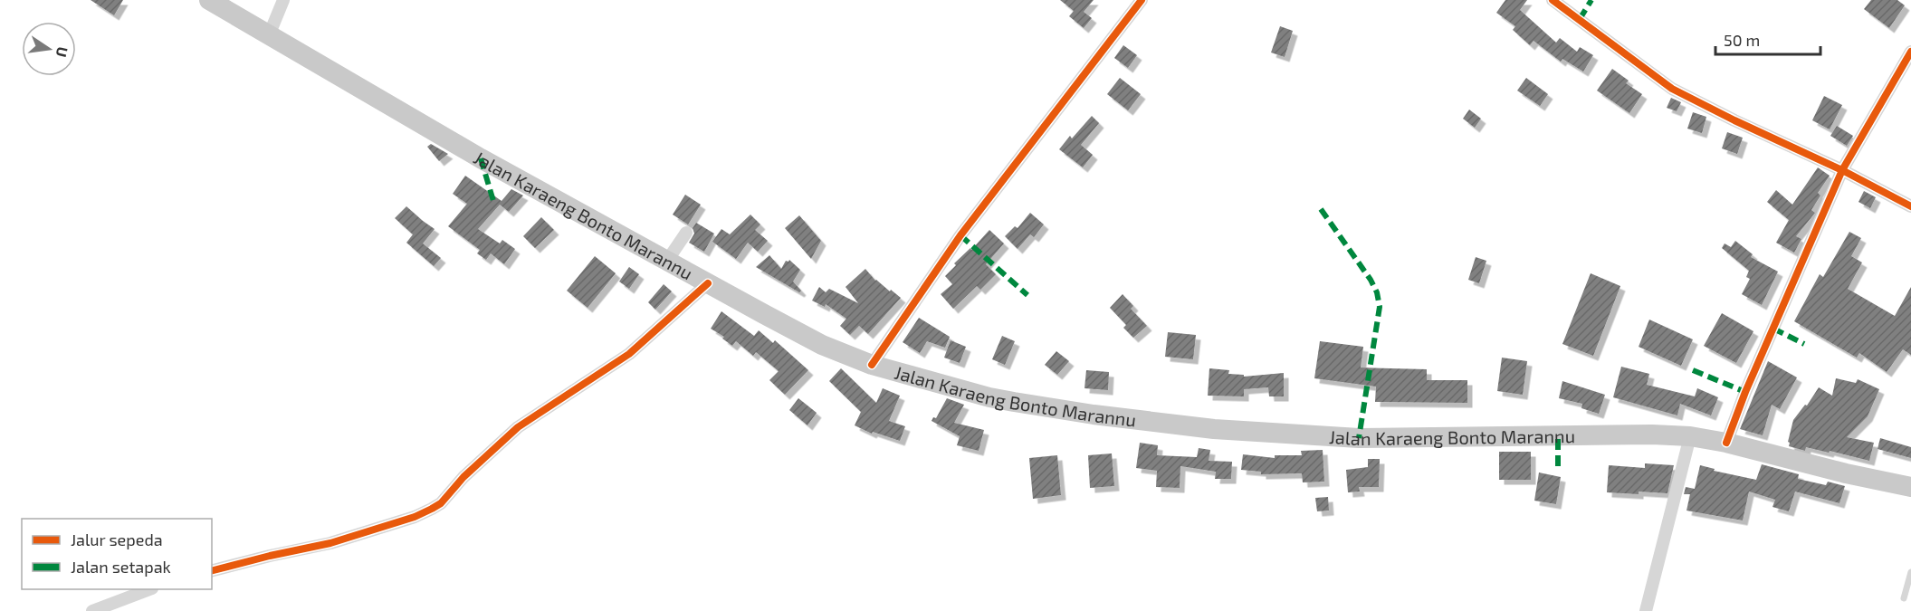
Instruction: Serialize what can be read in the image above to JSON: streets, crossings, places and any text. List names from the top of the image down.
{
  "streets": {
    "main road": ["Jalan Karaeng Bonto Marannu"]
  },
  "legend": ["Jalur sepeda", "Jalan setapak"],
  "scale_bar": "50 m",
  "north": "right"
}
